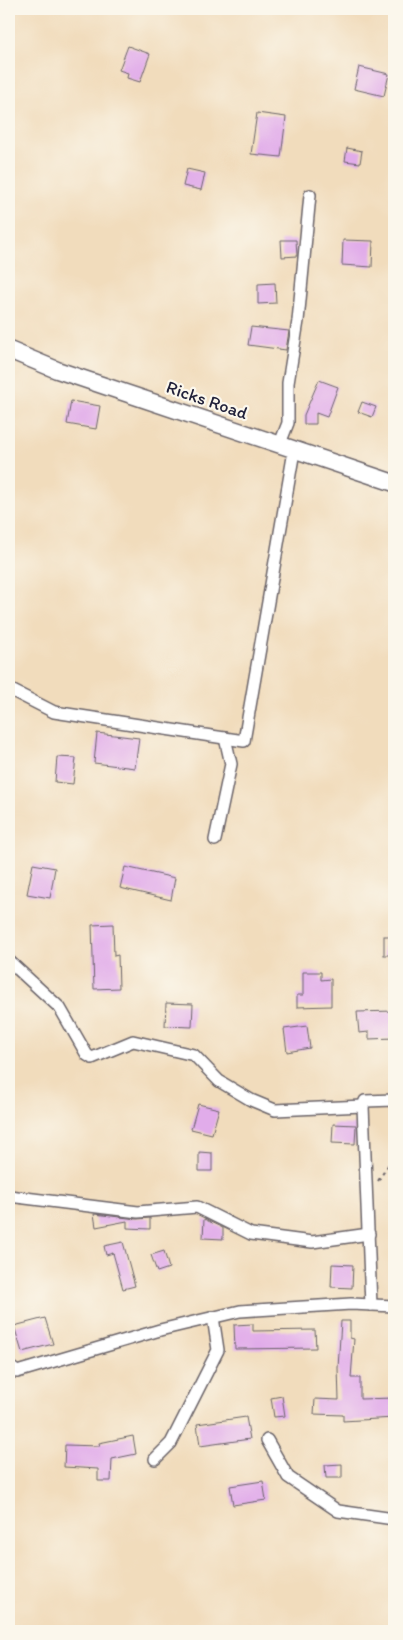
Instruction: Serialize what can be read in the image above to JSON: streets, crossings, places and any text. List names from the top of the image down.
{
  "streets": {
    "street": ["Ricks Road"]
  }
}
